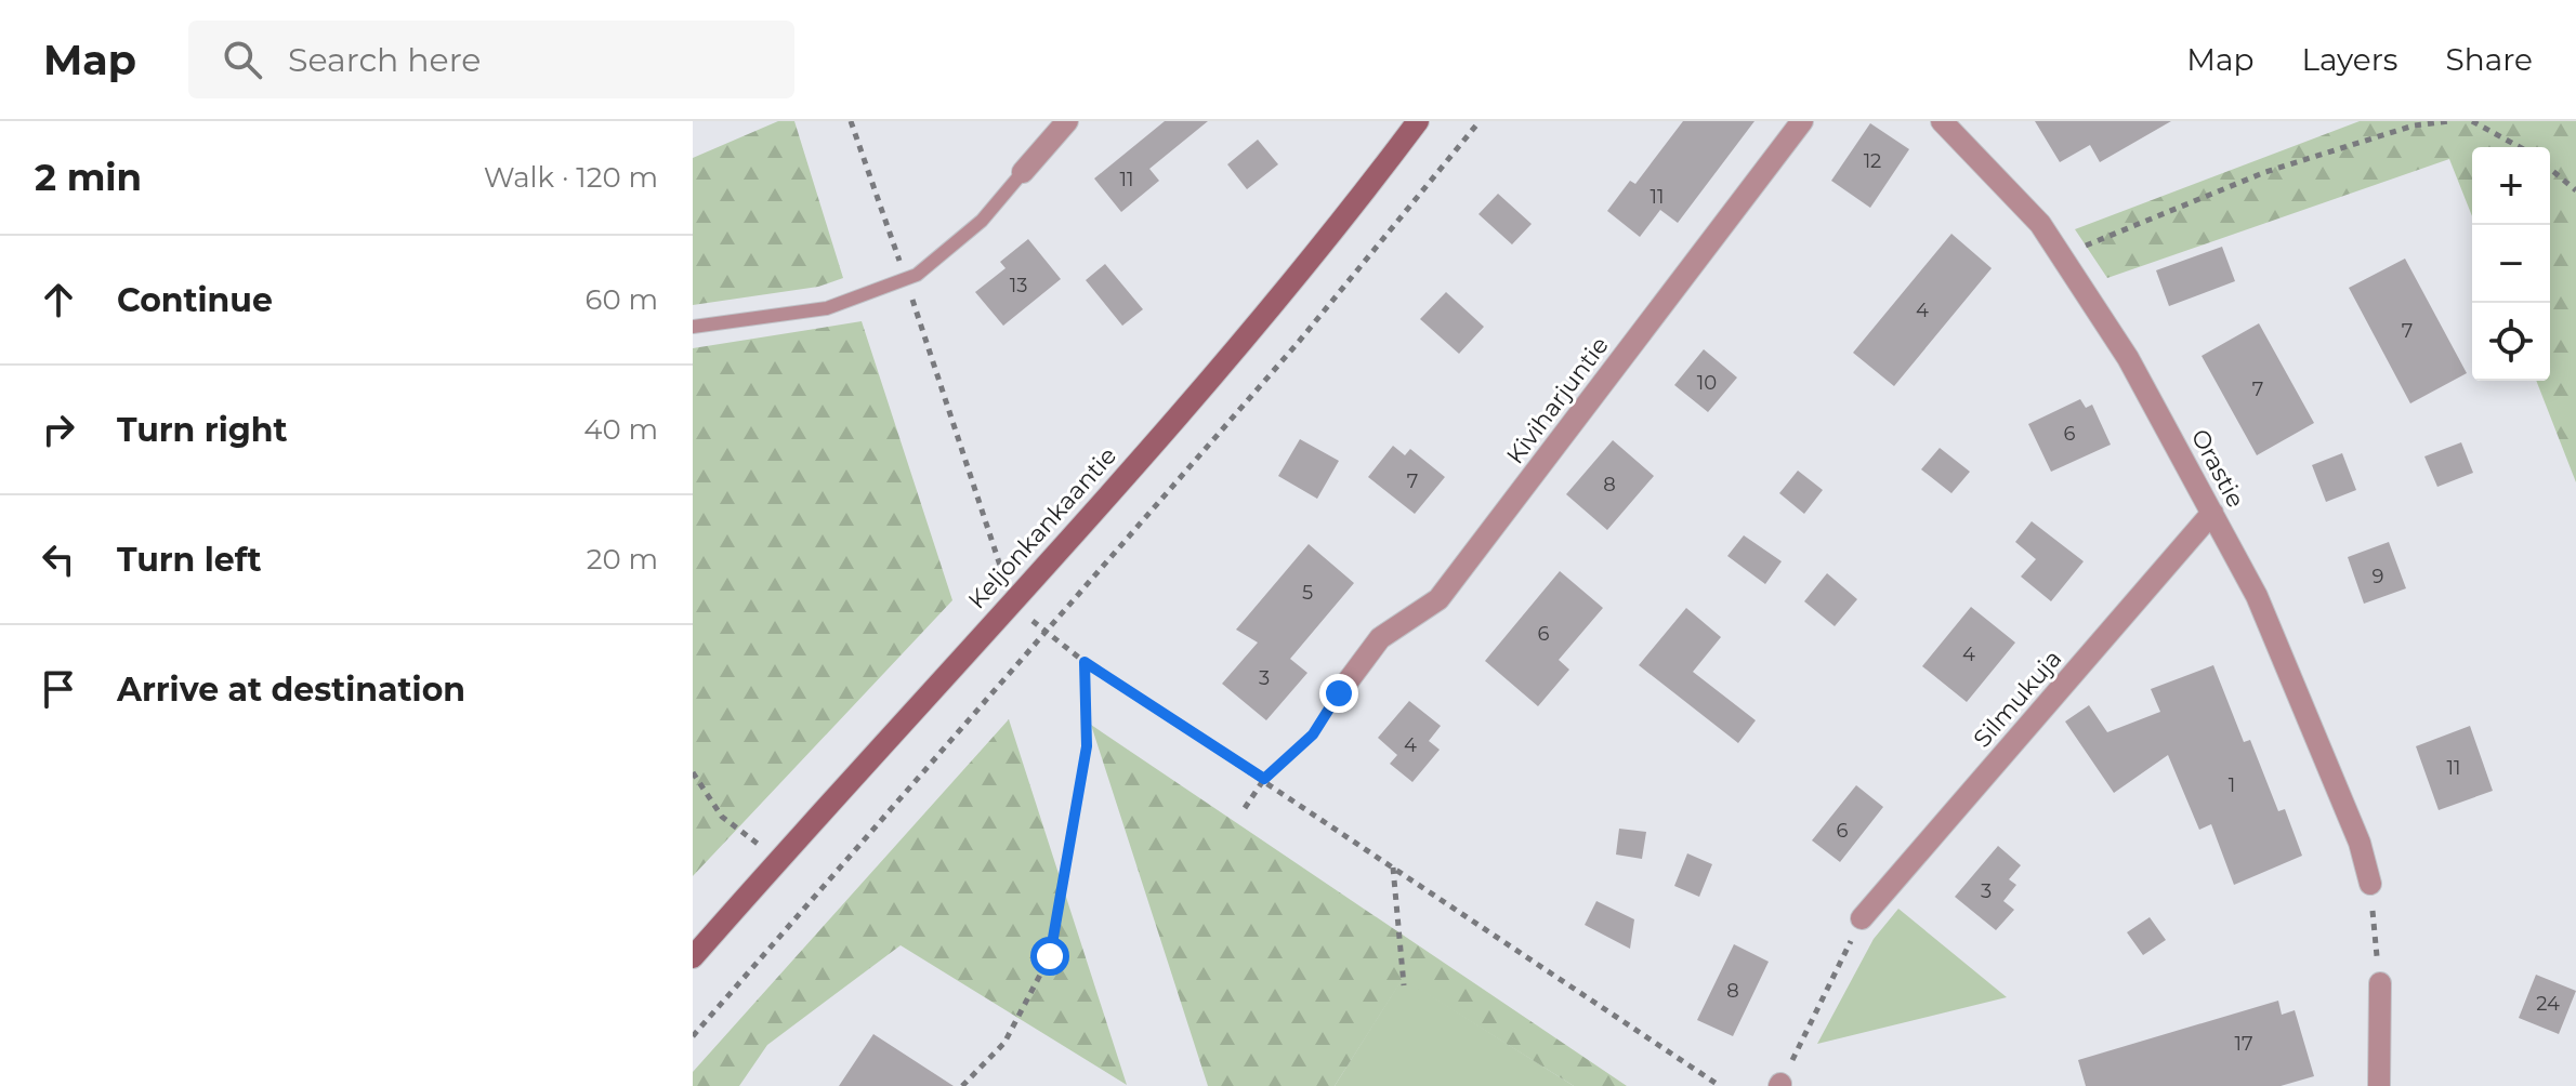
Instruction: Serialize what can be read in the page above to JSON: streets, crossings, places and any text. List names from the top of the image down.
{
  "streets": {
    "main road": ["Keljonkankaantie"],
    "street": ["Kiviharjuntie", "Orastie", "Silmukuja"]
  },
  "crossings": [
    ["Orastie", "Silmukuja"]
  ],
  "house_numbers": [
    "12",
    "11",
    "11",
    "13",
    "4",
    "7",
    "10",
    "7",
    "6",
    "7",
    "8",
    "9",
    "5",
    "6",
    "4",
    "3",
    "4",
    "11",
    "1",
    "6",
    "3",
    "8",
    "24",
    "17"
  ],
  "page": {
    "header": "Map",
    "search": "Search here",
    "nav": ["Map", "Layers", "Share"],
    "heading": ["2 min", "Walk · 120 m"],
    "map_buttons": ["+", "−"],
    "list": [
      ["Continue", "60 m"],
      ["Turn right", "40 m"],
      ["Turn left", "20 m"],
      "Arrive at destination"
    ]
  }
}
